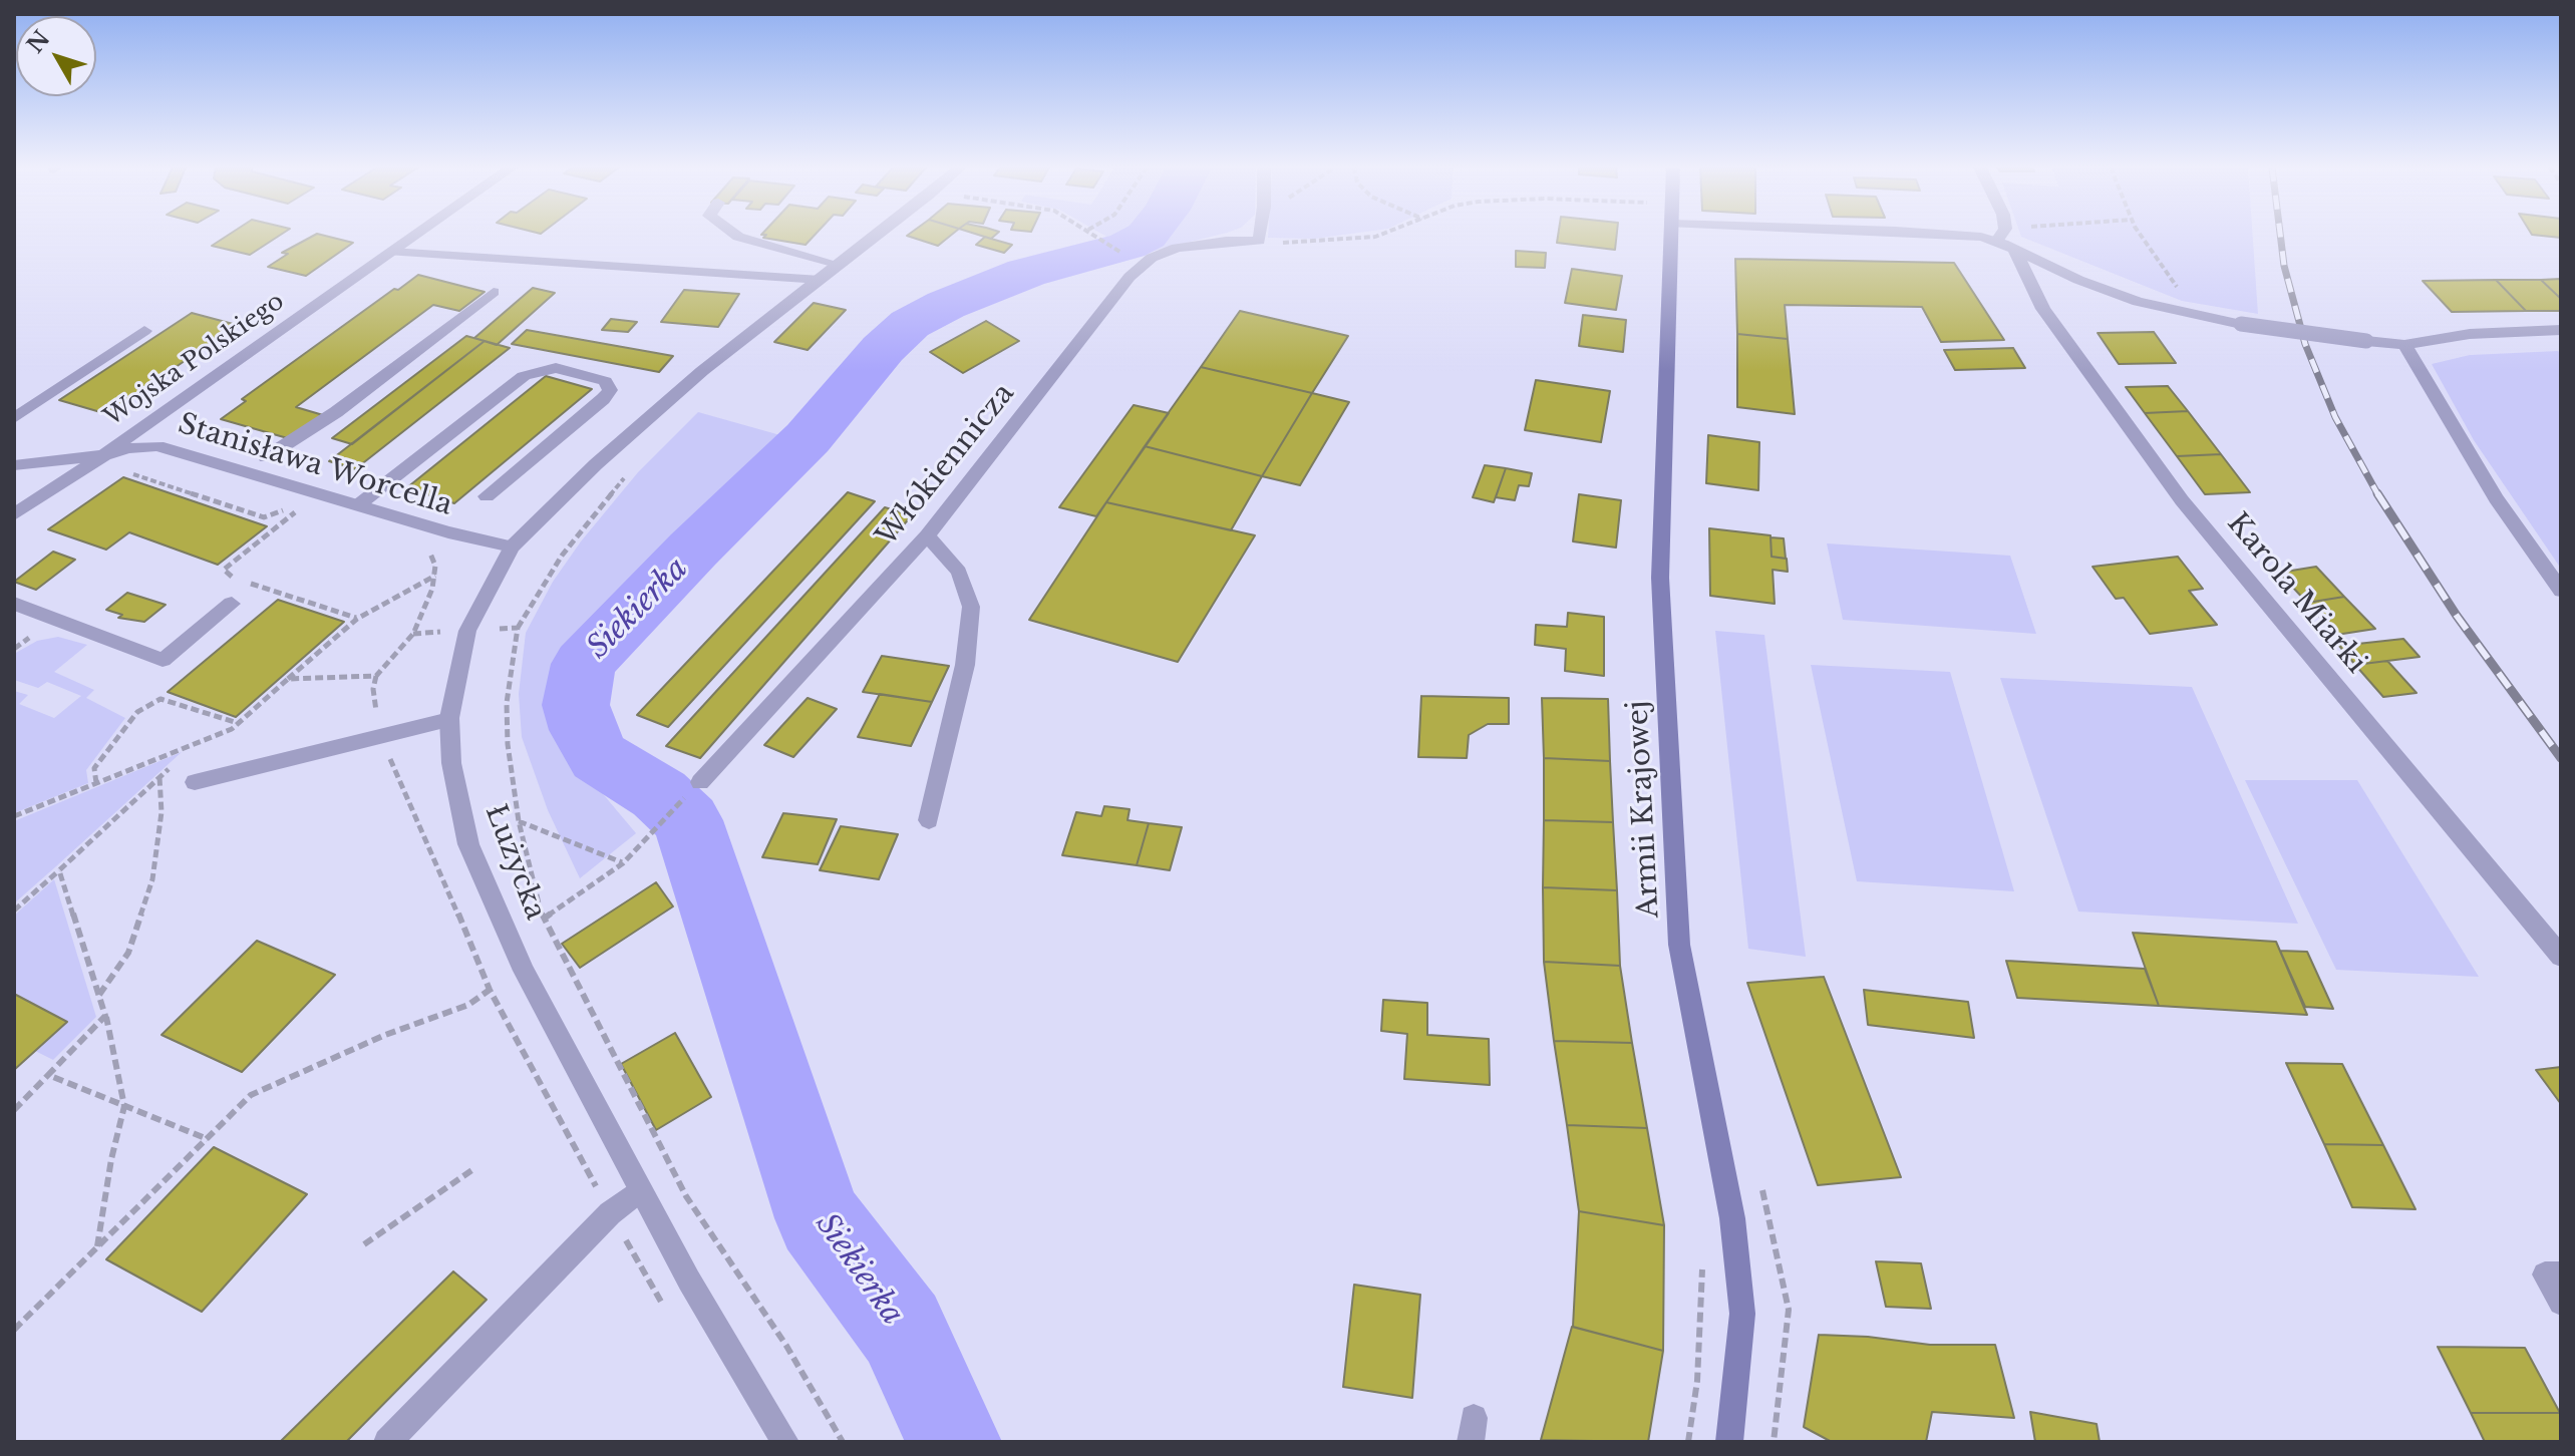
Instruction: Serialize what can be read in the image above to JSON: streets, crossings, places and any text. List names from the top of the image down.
{
  "streets": {
    "main road": ["Armii Krajowej"],
    "street": [
      "Wojska Polskiego",
      "Stanisława Worcella",
      "Włókiennicza",
      "Karola Miarki",
      "Łużycka"
    ]
  },
  "crossings": [
    ["Wojska Polskiego", "Stanisława Worcella"],
    ["Stanisława Worcella", "Łużycka"]
  ],
  "water": ["Siekierka"],
  "north": "top left"
}
